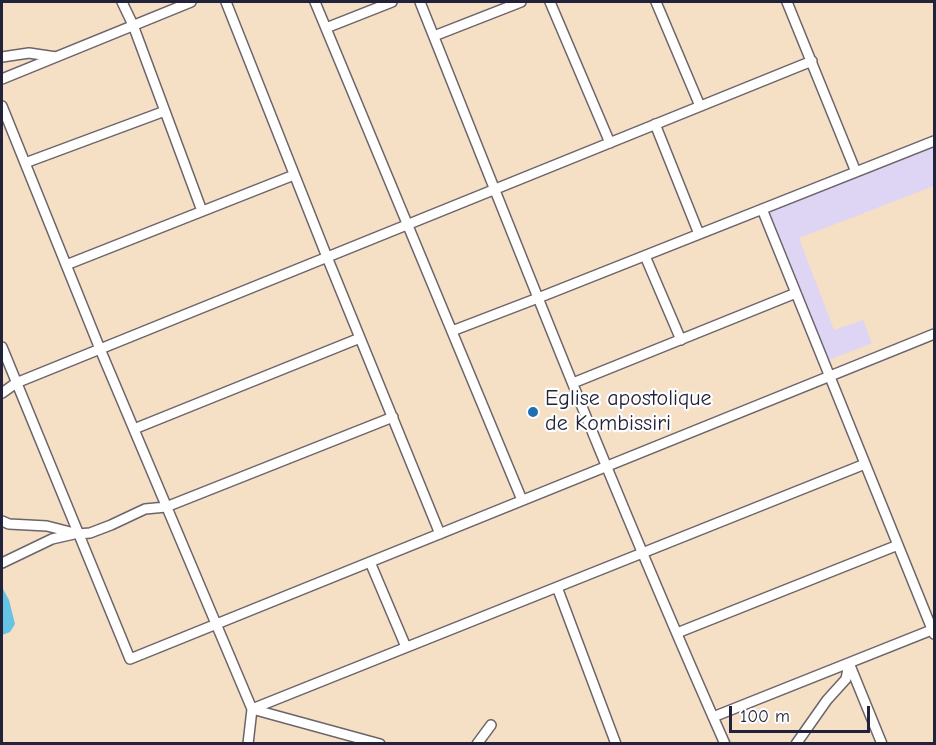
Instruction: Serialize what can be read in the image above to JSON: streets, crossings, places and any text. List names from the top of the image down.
{
  "places": ["Eglise apostolique de Kombissiri"],
  "scale_bar": "100 m"
}
